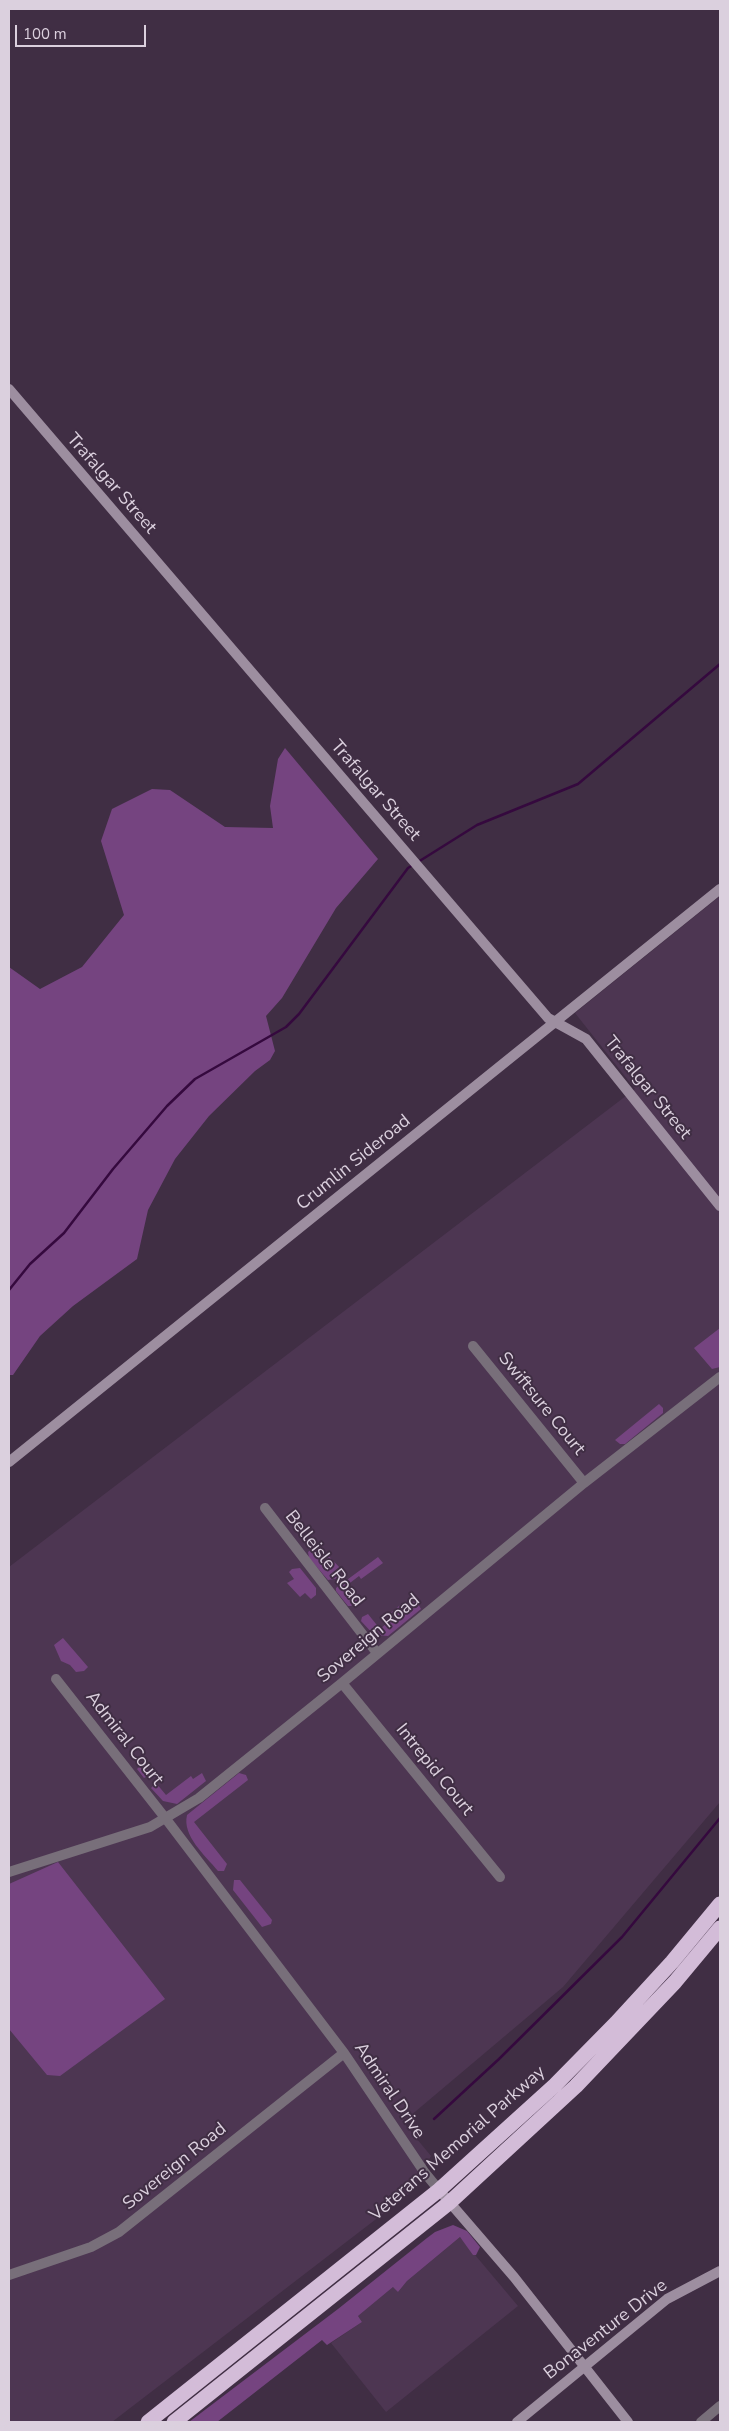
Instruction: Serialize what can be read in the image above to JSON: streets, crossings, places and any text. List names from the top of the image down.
{
  "streets": {
    "highway": ["Veterans Memorial Parkway"],
    "street": [
      "Trafalgar Street",
      "Crumlin Sideroad",
      "Swiftsure Court",
      "Belleisle Road",
      "Sovereign Road",
      "Admiral Court",
      "Intrepid Court",
      "Admiral Drive",
      "Bonaventure Drive"
    ]
  },
  "crossings": [
    ["Trafalgar Street", "Crumlin Sideroad"],
    ["Swiftsure Court", "Sovereign Road"],
    ["Belleisle Road", "Sovereign Road"],
    ["Sovereign Road", "Admiral Court"],
    ["Sovereign Road", "Intrepid Court"],
    ["Sovereign Road", "Admiral Drive"],
    ["Admiral Court", "Admiral Drive"],
    ["Admiral Drive", "Veterans Memorial Parkway"],
    ["Admiral Drive", "Bonaventure Drive"]
  ],
  "scale_bar": "100 m"
}
